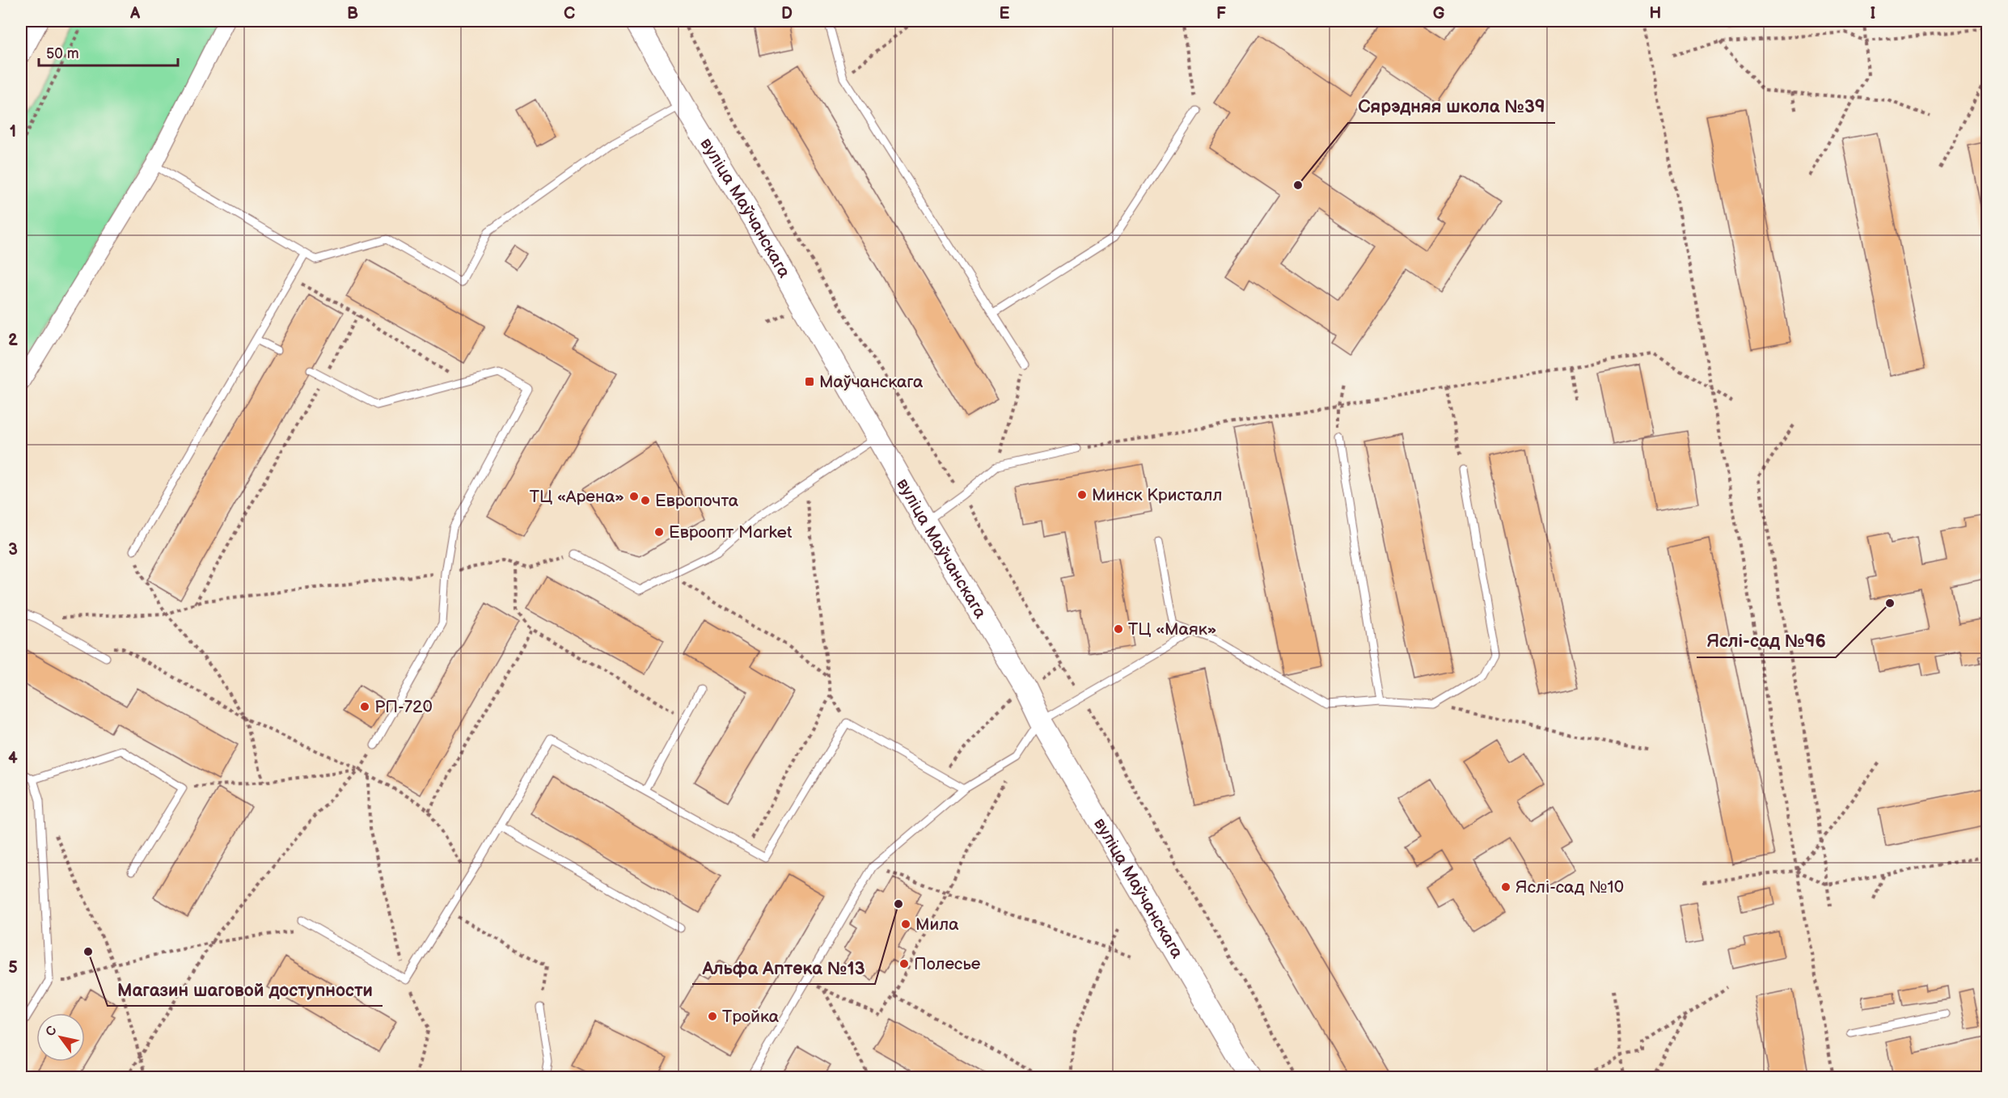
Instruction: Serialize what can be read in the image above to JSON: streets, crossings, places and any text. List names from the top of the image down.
{
  "streets": {
    "main road": ["вуліца Маўчанскага"]
  },
  "places": {
    "other": [
      "Сярэдняя школа №39",
      "Минск Кристалл",
      "ТЦ «Арена»",
      "Европочта",
      "Евроопт Market",
      "Яслі-сад №96",
      "ТЦ «Маяк»",
      "РП-720",
      "Яслі-сад №10",
      "Альфа Аптека №13",
      "Мила",
      "Магазин шаговой доступности",
      "Полесье",
      "Тройка"
    ],
    "transit": ["Маўчанскага"]
  },
  "scale_bar": "50 m",
  "north": "top left",
  "grid": {
    "columns": [
      "A",
      "B",
      "C",
      "D",
      "E",
      "F",
      "G",
      "H",
      "I"
    ],
    "rows": [
      "1",
      "2",
      "3",
      "4",
      "5"
    ]
  }
}
